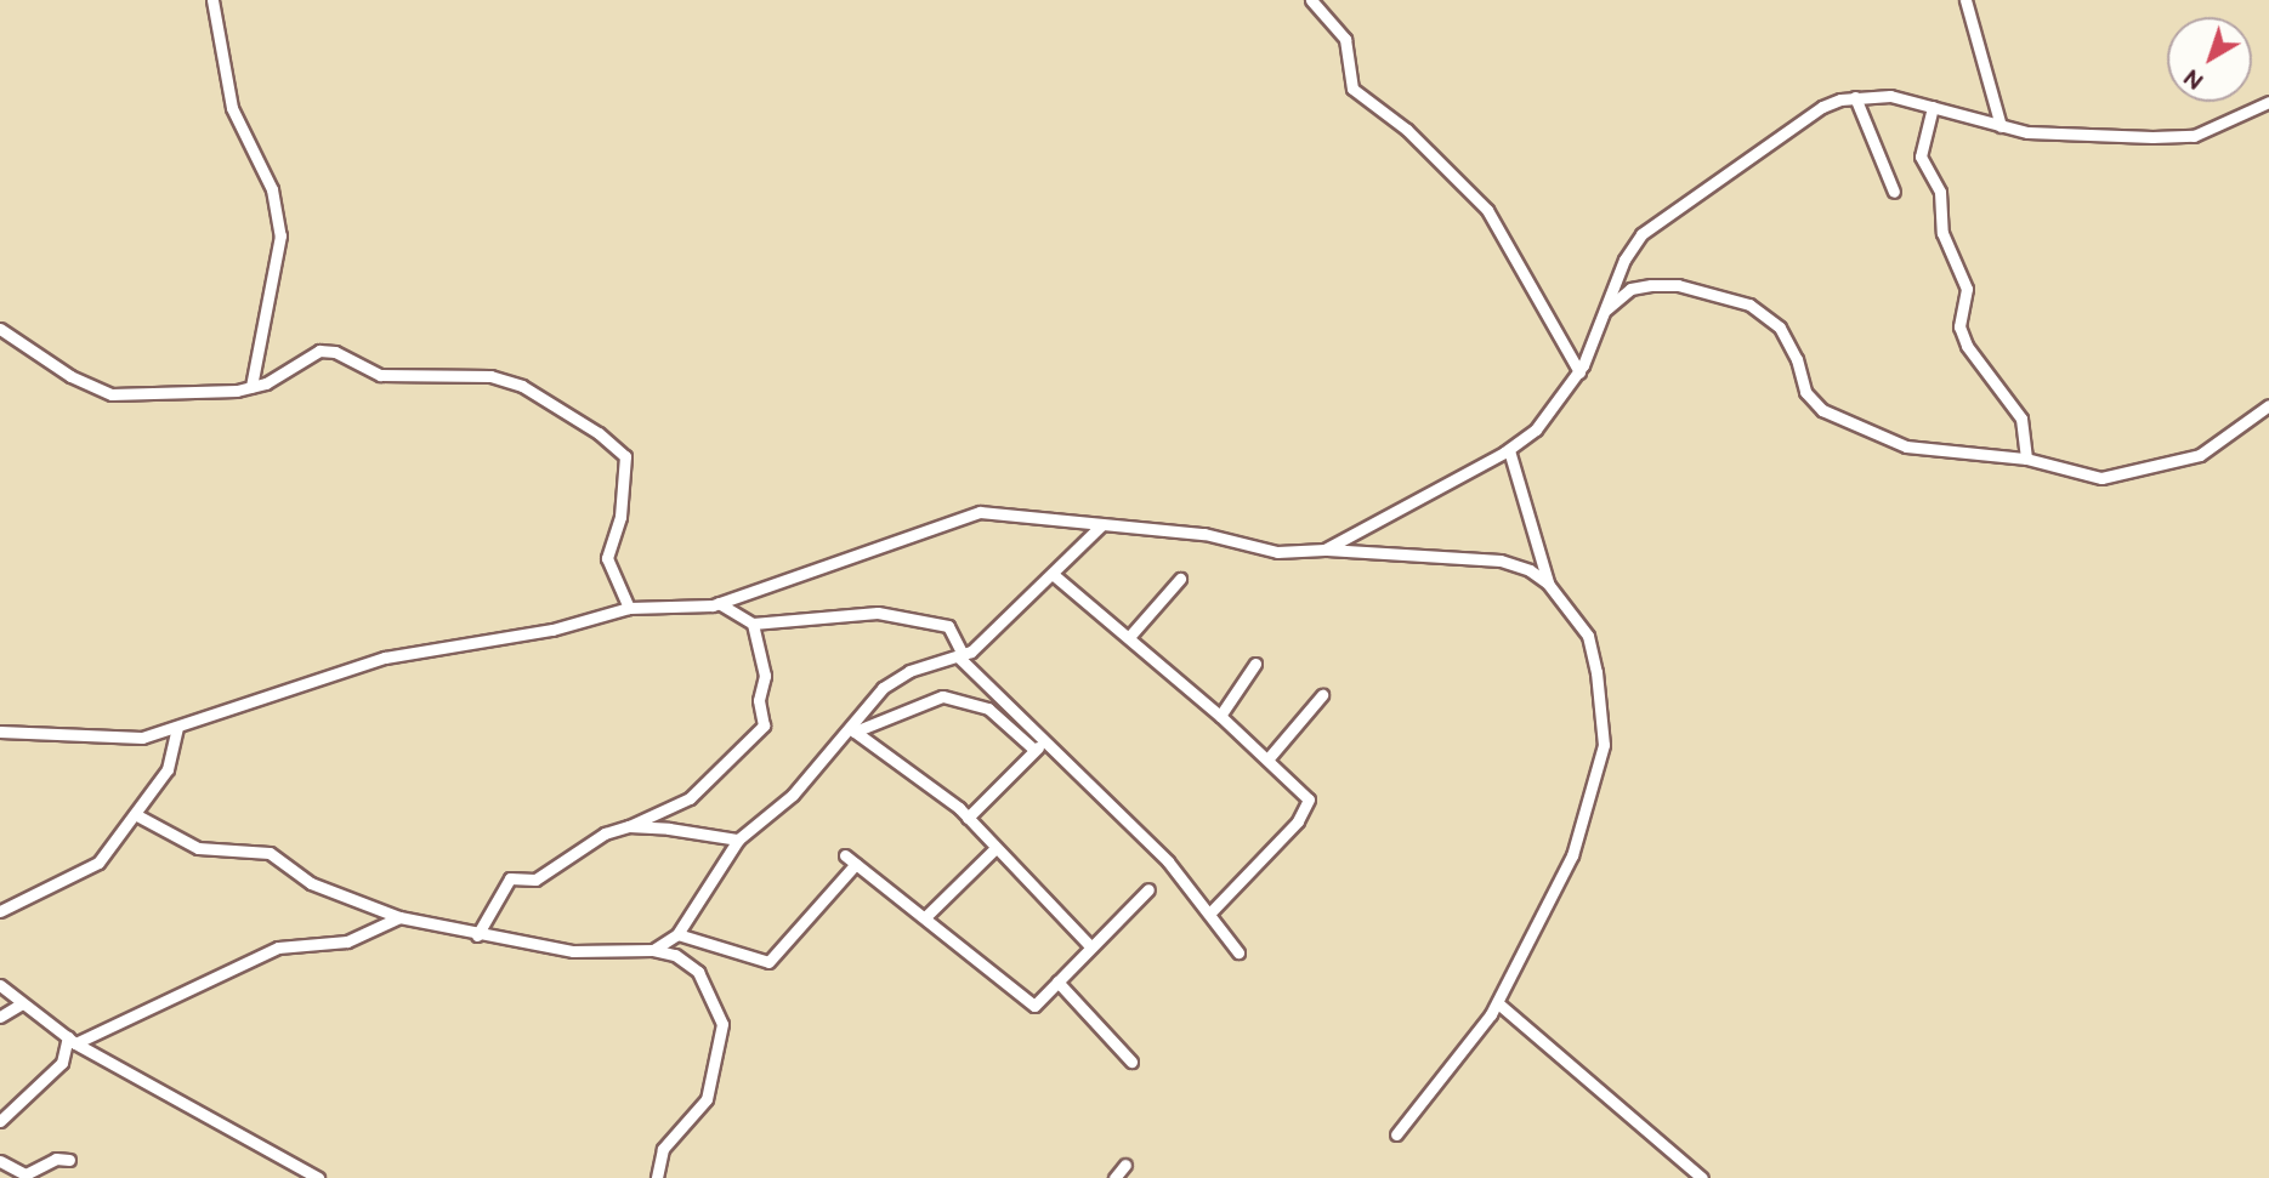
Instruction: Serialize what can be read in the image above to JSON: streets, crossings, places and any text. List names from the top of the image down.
{
  "north": "bottom left"
}
